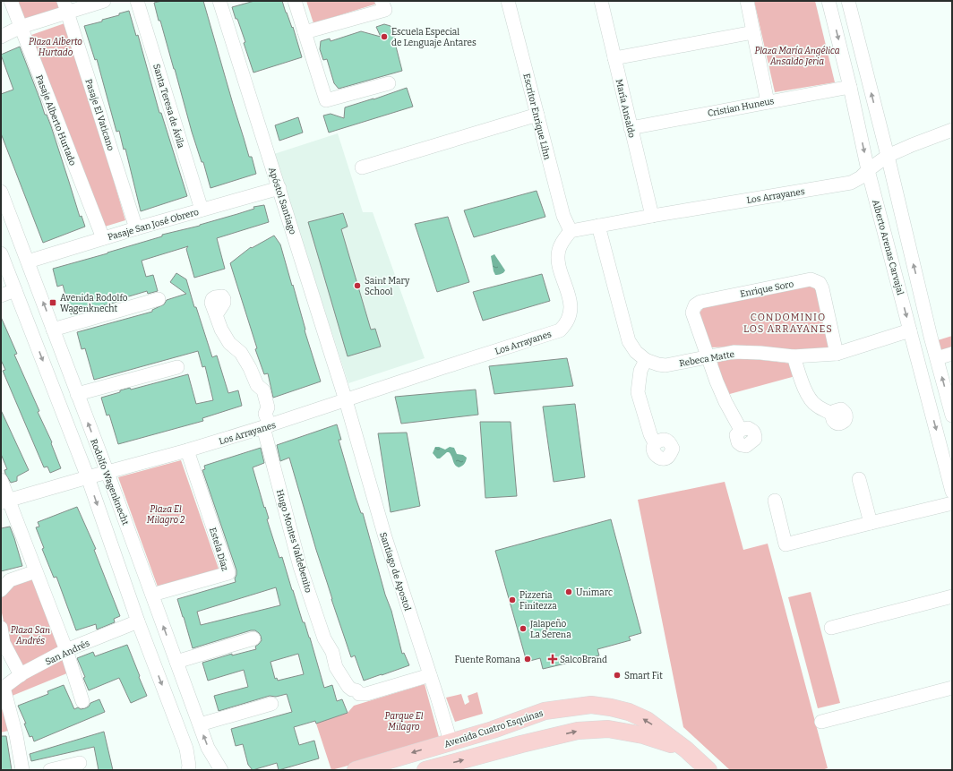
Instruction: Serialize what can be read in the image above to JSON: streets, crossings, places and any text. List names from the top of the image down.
{
  "streets": {
    "main road": ["Avenida Cuatro Esquinas"],
    "street": [
      "Santa Teresa de Ávila",
      "Cristian Huneus",
      "María Ansaldo",
      "Pasaje El Vaticano",
      "Escritor Enrique Lihn",
      "Pasaje Alberto Hurtado",
      "Los Arrayanes",
      "Apóstol Santiago",
      "Pasaje San José Obrero",
      "Alberto Arenas Carvajal",
      "Enrique Soro",
      "Rebeca Matte",
      "Rodolfo Wagenknecht",
      "Hugo Montes Valdebenito",
      "Estela Díaz",
      "Santiago de Apostol",
      "San Andrés"
    ]
  },
  "crossings": [
    ["Santa Teresa de Ávila", "Pasaje San José Obrero"],
    ["Cristian Huneus", "María Ansaldo"],
    ["Cristian Huneus", "Alberto Arenas Carvajal"],
    ["María Ansaldo", "Los Arrayanes"],
    ["Pasaje El Vaticano", "Pasaje San José Obrero"],
    ["Escritor Enrique Lihn", "Los Arrayanes"],
    ["Pasaje Alberto Hurtado", "Pasaje San José Obrero"],
    ["Los Arrayanes", "Apóstol Santiago"],
    ["Los Arrayanes", "Alberto Arenas Carvajal"],
    ["Los Arrayanes", "Rebeca Matte"],
    ["Los Arrayanes", "Rodolfo Wagenknecht"],
    ["Los Arrayanes", "Hugo Montes Valdebenito"],
    ["Los Arrayanes", "Estela Díaz"],
    ["Los Arrayanes", "Santiago de Apostol"],
    ["Apóstol Santiago", "Pasaje San José Obrero"],
    ["Apóstol Santiago", "Santiago de Apostol"],
    ["Pasaje San José Obrero", "Rodolfo Wagenknecht"],
    ["Alberto Arenas Carvajal", "Rebeca Matte"],
    ["Enrique Soro", "Rebeca Matte"],
    ["Rodolfo Wagenknecht", "Estela Díaz"],
    ["Hugo Montes Valdebenito", "Santiago de Apostol"],
    ["Santiago de Apostol", "Avenida Cuatro Esquinas"]
  ],
  "districts": ["CONDOMINIO LOS ARRAYANES"],
  "parks": [
    "Plaza Alberto Hurtado",
    "Plaza María Angélica Ansaldo Jeria",
    "Plaza El Milagro 2",
    "Plaza San Andrés",
    "Parque El Milagro"
  ],
  "places": {
    "other": [
      "Escuela Especial de Lenguaje Antares",
      "Saint Mary School",
      "Unimarc",
      "Pizzeria Finitezza",
      "Jalapeño La Serena",
      "Fuente Romana",
      "Smart Fit"
    ],
    "transit": ["Avenida Rodolfo Wagenknecht"],
    "health": ["SalcoBrand"]
  }
}
